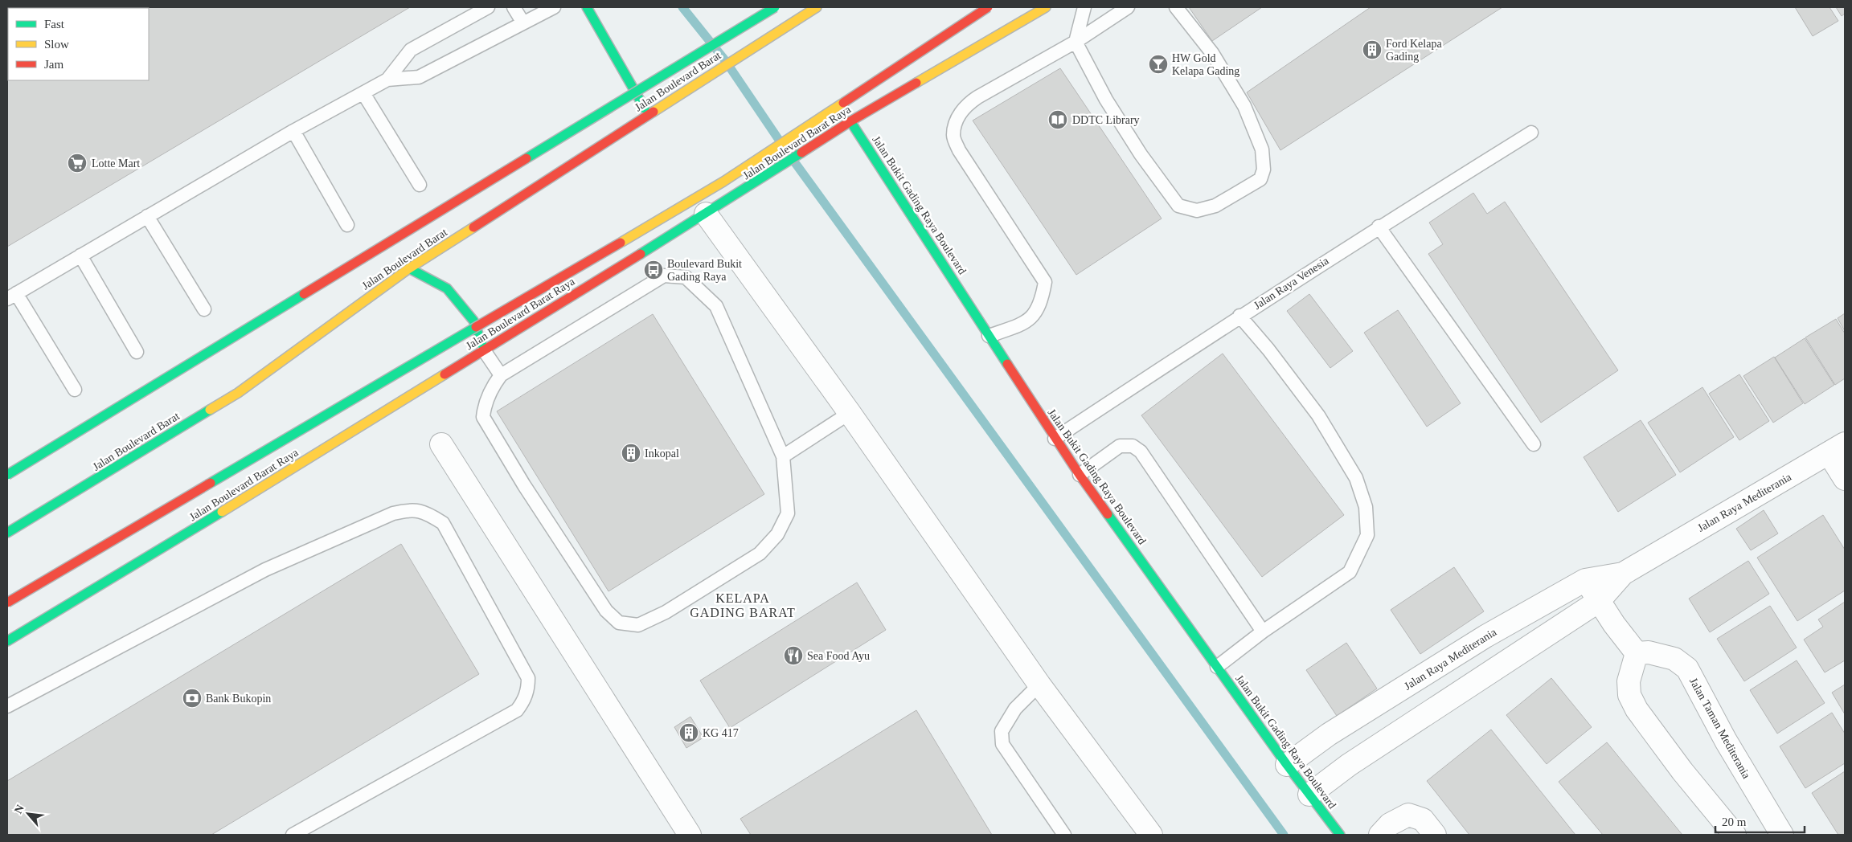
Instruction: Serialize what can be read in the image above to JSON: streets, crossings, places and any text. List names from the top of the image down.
{
  "streets": {
    "main road": ["Jalan Boulevard Barat", "Jalan Boulevard Barat Raya", "Jalan Bukit Gading Raya Boulevard"],
    "street": ["Jalan Raya Mediterania", "Jalan Taman Mediterania"],
    "lane": ["Jalan Raya Venesia"]
  },
  "crossings": [
    ["Jalan Boulevard Barat Raya", "Jalan Bukit Gading Raya Boulevard"],
    ["Jalan Bukit Gading Raya Boulevard", "Jalan Raya Venesia"],
    ["Jalan Bukit Gading Raya Boulevard", "Jalan Raya Mediterania"]
  ],
  "districts": ["KELAPA GADING BARAT"],
  "places": {
    "building": ["Ford Kelapa Gading", "Inkopal", "KG 417"],
    "bar": ["HW Gold Kelapa Gading"],
    "library": ["DDTC Library"],
    "supermarket": ["Lotte Mart"],
    "bus stop": ["Boulevard Bukit Gading Raya"],
    "restaurant": ["Sea Food Ayu"],
    "bank": ["Bank Bukopin"]
  },
  "legend": ["Fast", "Slow", "Jam"],
  "scale_bar": "20 m",
  "north": "top left"
}
